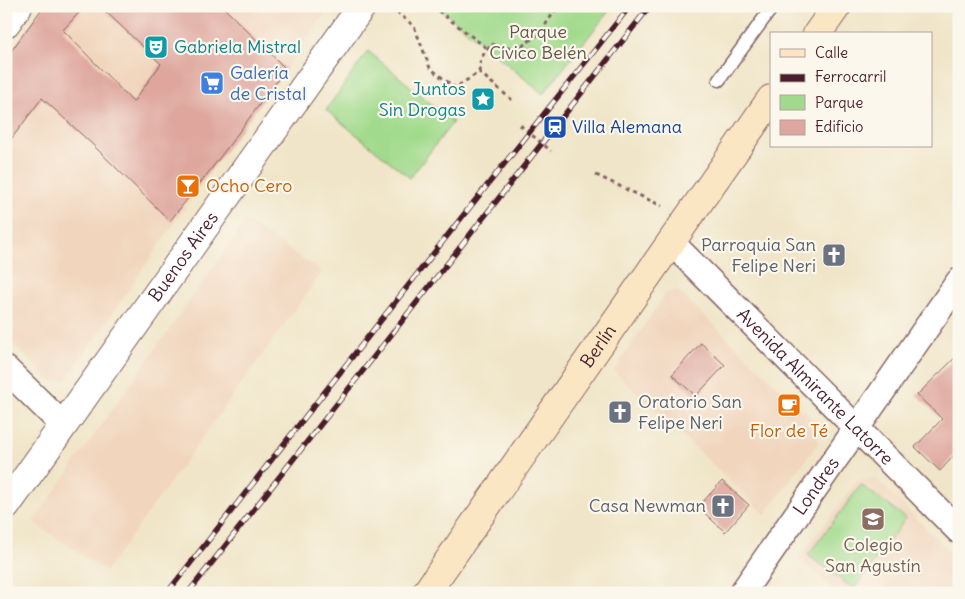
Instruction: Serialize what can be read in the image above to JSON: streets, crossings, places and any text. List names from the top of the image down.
{
  "streets": {
    "main road": ["Berlín"],
    "street": ["Buenos Aires", "Avenida Almirante Latorre", "Londres"]
  },
  "crossings": [
    ["Berlín", "Avenida Almirante Latorre"],
    ["Avenida Almirante Latorre", "Londres"]
  ],
  "parks": ["Parque Cívico Belén"],
  "places": {
    "theatre": ["Gabriela Mistral"],
    "supermarket": ["Galería de Cristal"],
    "place": ["Juntos Sin Drogas"],
    "station": ["Villa Alemana"],
    "bar": ["Ocho Cero"],
    "church": ["Parroquia San Felipe Neri", "Oratorio San Felipe Neri", "Casa Newman"],
    "cafe": ["Flor de Té"],
    "school or university": ["Colegio San Agustín"]
  },
  "legend": [
    "Calle",
    "Ferrocarril",
    "Parque",
    "Edificio"
  ]
}
